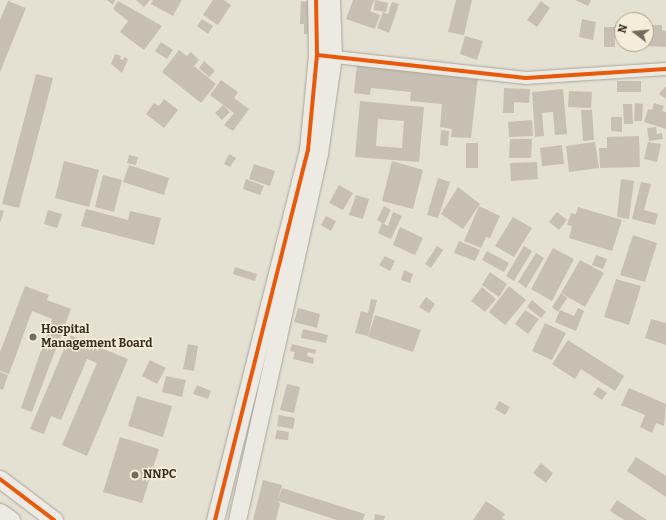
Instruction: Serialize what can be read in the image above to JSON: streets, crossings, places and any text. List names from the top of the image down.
{
  "places": ["Hospital Management Board", "NNPC"],
  "north": "left"
}
